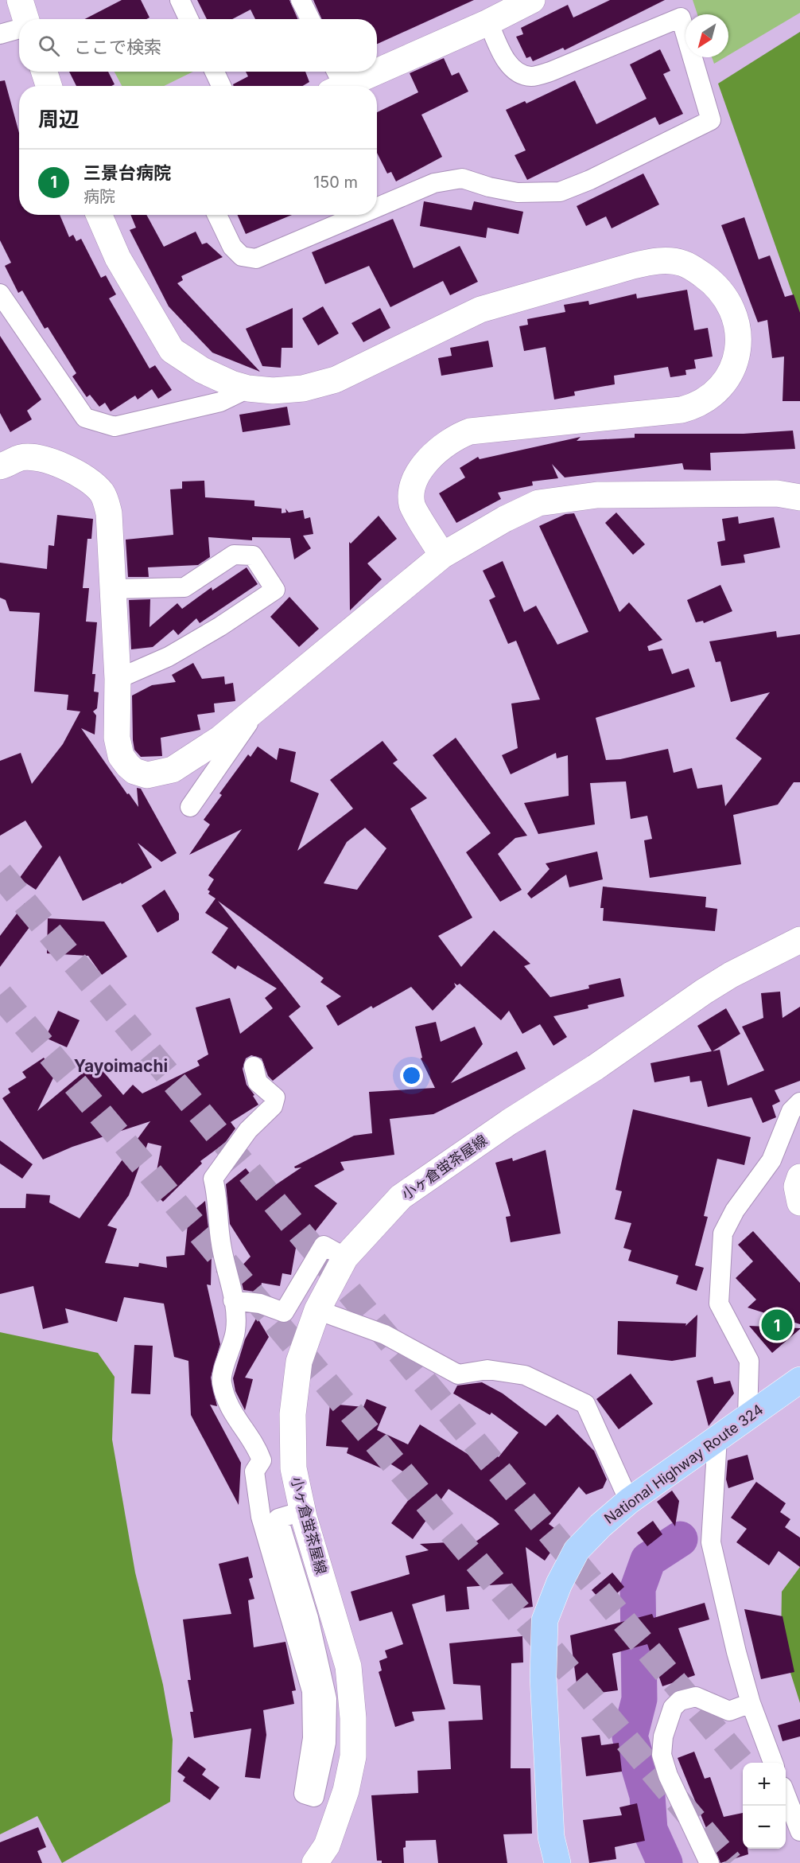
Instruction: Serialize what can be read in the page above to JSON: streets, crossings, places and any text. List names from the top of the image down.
{
  "streets": {
    "highway": ["National Highway Route 324"],
    "street": ["小ヶ倉蛍茶屋線"]
  },
  "districts": ["Yayoimachi"],
  "north": "bottom left",
  "page": {
    "search": "ここで検索",
    "heading": "周辺",
    "list": [
      {
        "mark": "1",
        "name": "三景台病院",
        "note": "病院",
        "value": "150 m"
      }
    ],
    "pins": "1",
    "map_buttons": ["+", "−"]
  }
}
